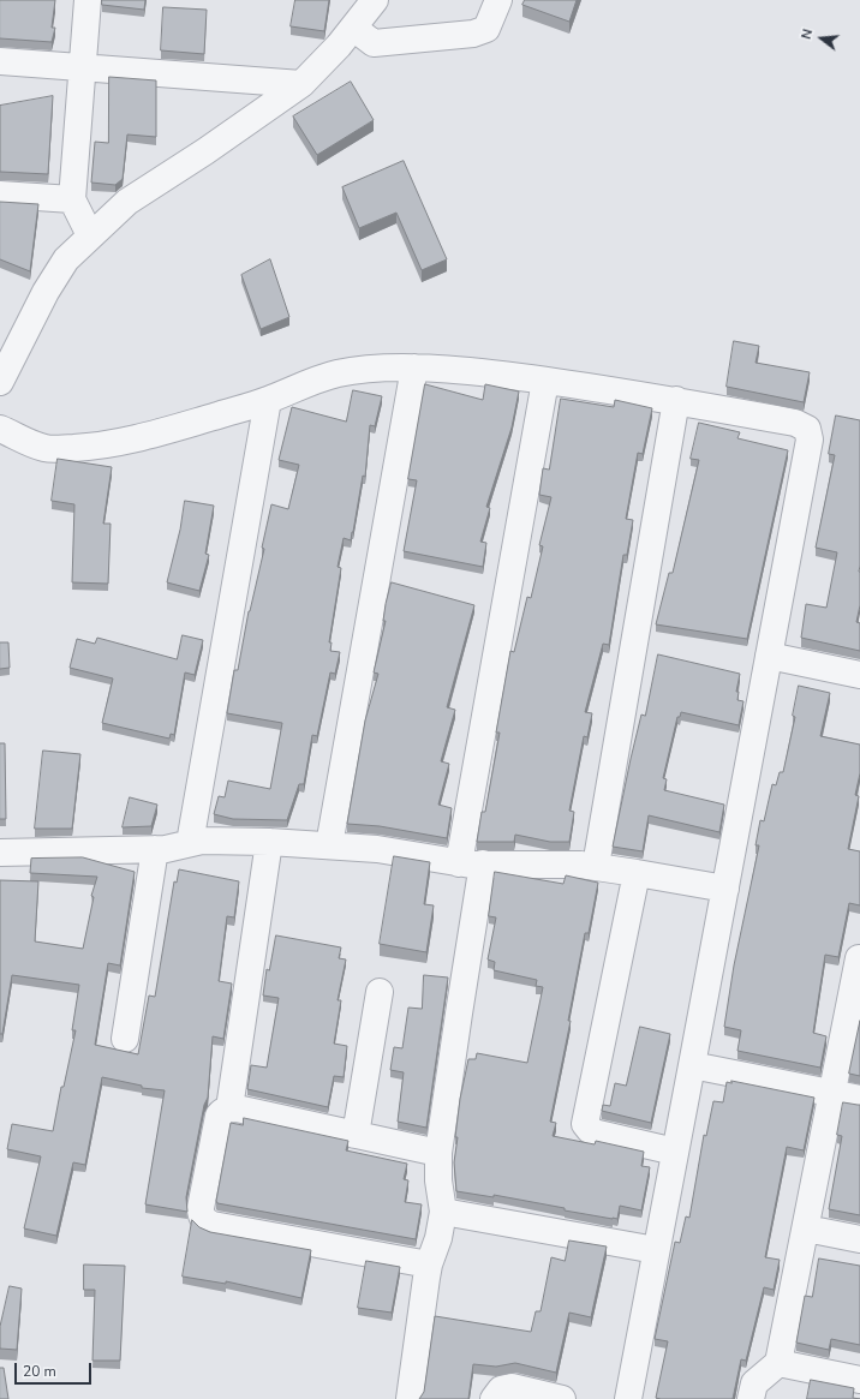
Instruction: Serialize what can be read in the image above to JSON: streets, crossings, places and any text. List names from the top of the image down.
{
  "scale_bar": "20 m",
  "north": "left"
}
